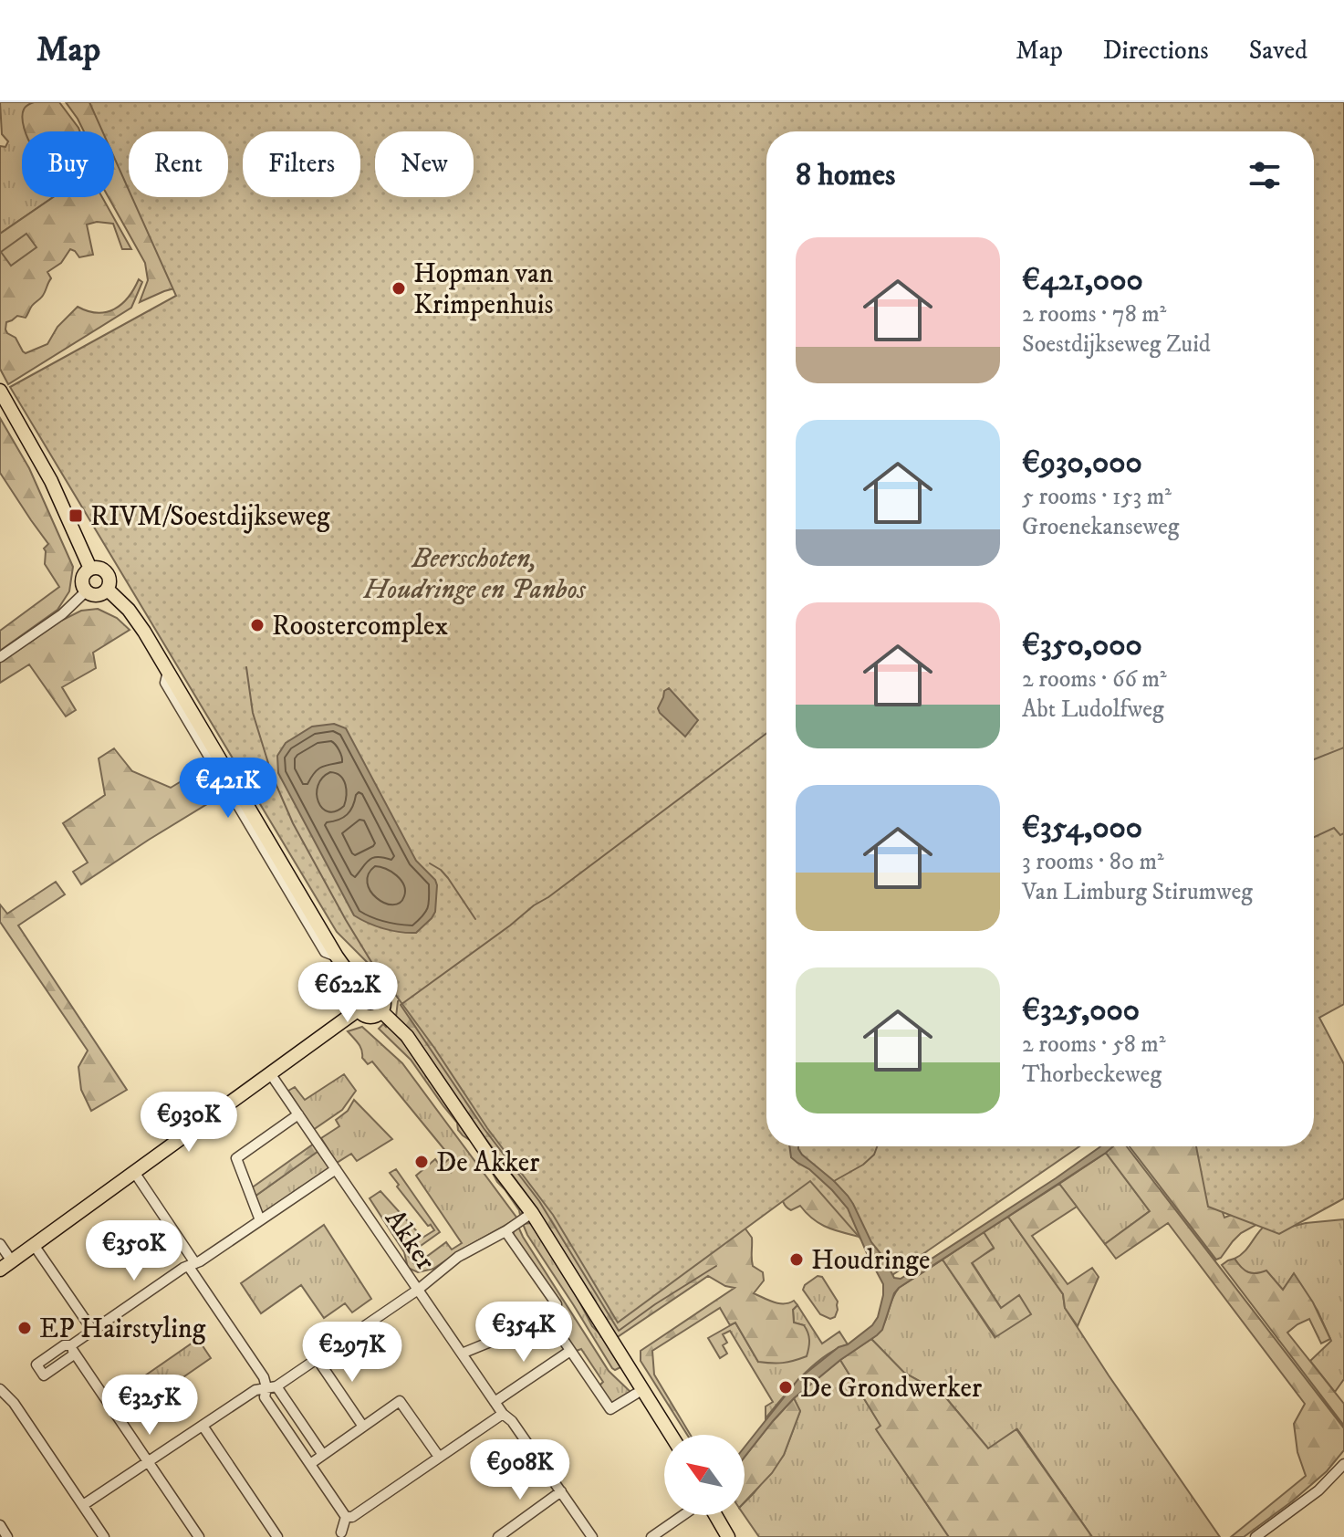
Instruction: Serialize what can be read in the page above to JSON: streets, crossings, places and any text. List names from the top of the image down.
{
  "streets": {
    "street": ["Akker"]
  },
  "parks": ["Beerschoten, Houdringe en Panbos"],
  "places": {
    "other": [
      "Hopman van Krimpenhuis",
      "Roostercomplex",
      "De Akker",
      "Houdringe",
      "EP Hairstyling",
      "De Grondwerker"
    ],
    "transit": ["RIVM/Soestdijkseweg"]
  },
  "north": "top left",
  "page": {
    "header": "Map",
    "nav": ["Map", "Directions", "Saved"],
    "chip": [
      "Buy",
      "Rent",
      "Filters",
      "New"
    ],
    "heading": "8 homes",
    "list": [
      {
        "name": "€421,000",
        "note": "2 rooms · 78 m² · Soestdijkseweg Zuid"
      },
      {
        "name": "€930,000",
        "note": "5 rooms · 153 m² · Groenekanseweg"
      },
      {
        "name": "€350,000",
        "note": "2 rooms · 66 m² · Abt Ludolfweg"
      },
      {
        "name": "€354,000",
        "note": "3 rooms · 80 m² · Van Limburg Stirumweg"
      },
      {
        "name": "€325,000",
        "note": "2 rooms · 58 m² · Thorbeckeweg"
      }
    ],
    "price": [
      "€421K",
      "€622K",
      "€930K",
      "€350K",
      "€354K",
      "€297K",
      "€325K",
      "€908K"
    ]
  }
}
